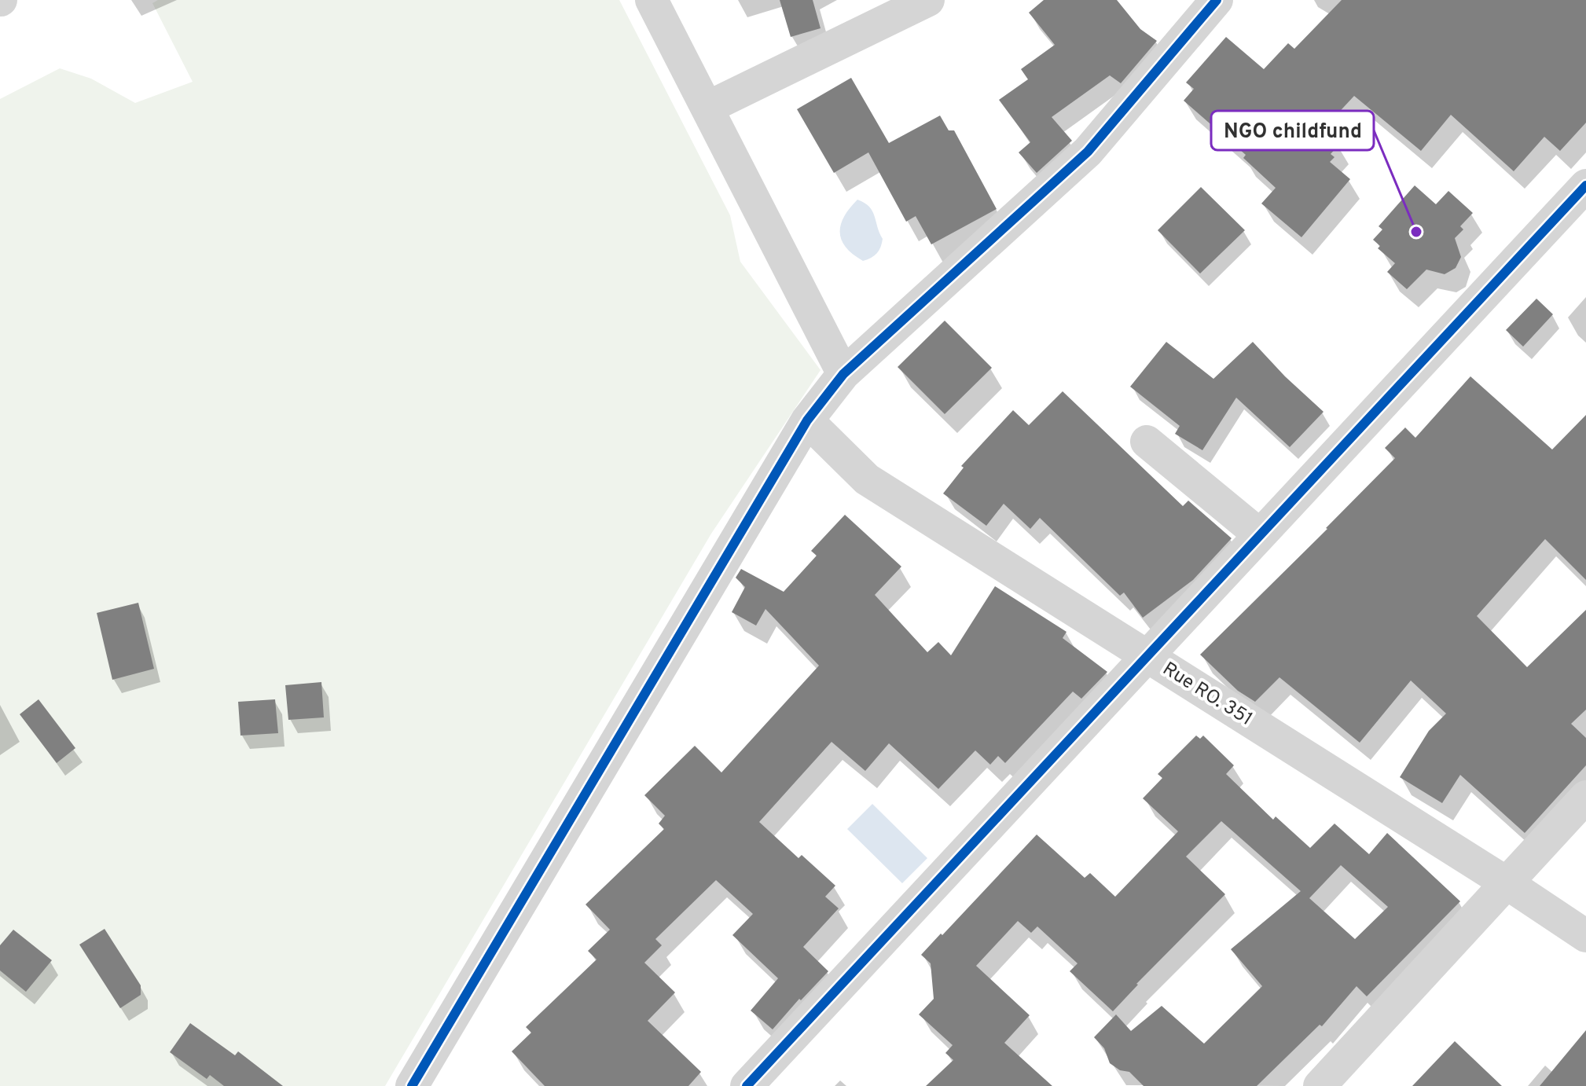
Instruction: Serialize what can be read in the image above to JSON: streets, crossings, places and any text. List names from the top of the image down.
{
  "streets": {
    "street": ["Rue RO. 351"]
  },
  "places": ["NGO childfund"]
}
